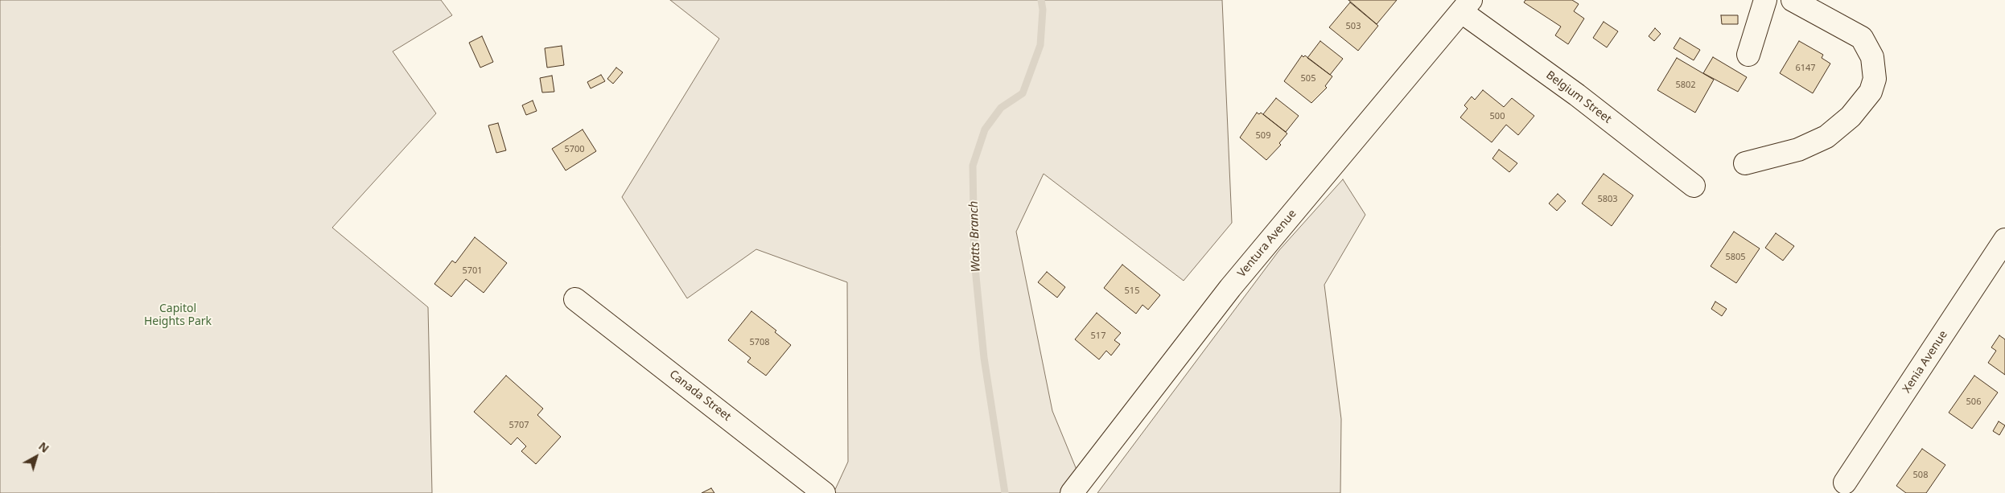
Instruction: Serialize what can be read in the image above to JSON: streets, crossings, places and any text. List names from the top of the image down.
{
  "streets": {
    "street": [
      "Belgium Street",
      "Ventura Avenue",
      "Xenia Avenue",
      "Canada Street"
    ]
  },
  "crossings": [
    ["Belgium Street", "Ventura Avenue"]
  ],
  "water": ["Watts Branch"],
  "parks": ["Capitol Heights Park"],
  "house_numbers": [
    "503",
    "6147",
    "505",
    "5802",
    "500",
    "509",
    "5700",
    "5803",
    "5805",
    "5701",
    "515",
    "517",
    "5708",
    "506",
    "5707",
    "508"
  ],
  "north": "top right"
}
